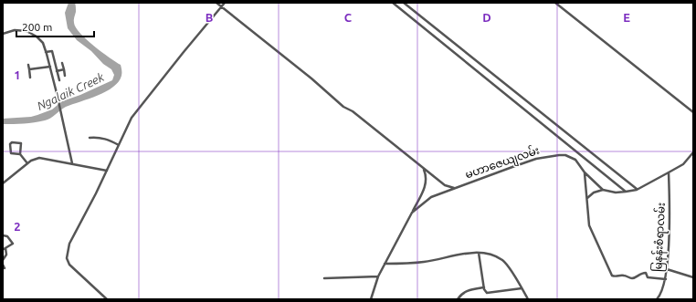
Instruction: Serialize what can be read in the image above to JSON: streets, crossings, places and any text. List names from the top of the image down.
{
  "streets": {
    "street": ["မဟာဇေယျလမ်း", "မြနန်းစံရာလမ်း"]
  },
  "water": ["Ngalaik Creek"],
  "scale_bar": "200 m",
  "grid": {
    "columns": [
      "B",
      "C",
      "D",
      "E"
    ],
    "rows": ["1", "2"]
  }
}
